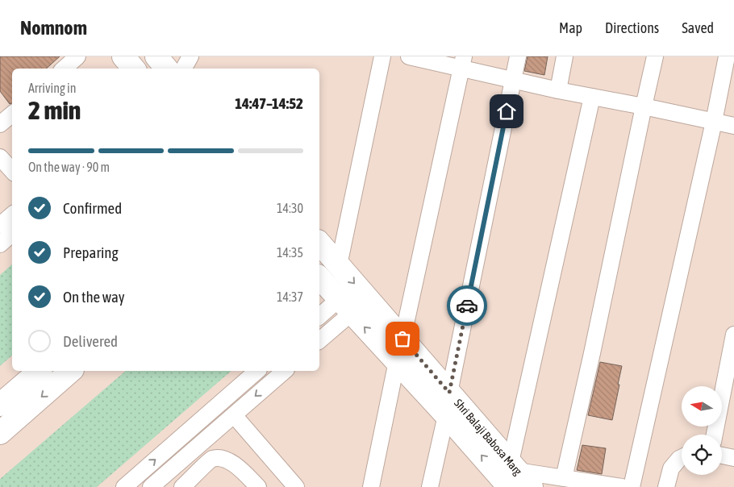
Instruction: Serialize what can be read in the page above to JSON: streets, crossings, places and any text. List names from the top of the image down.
{
  "streets": {
    "street": ["Shri Balaji Babosa Marg"]
  },
  "north": "left",
  "page": {
    "header": "Nomnom",
    "nav": ["Map", "Directions", "Saved"],
    "heading": ["2 min", "Arriving in", "14:47–14:52"],
    "bar": "On the way · 90 m",
    "list": [
      ["Confirmed", "14:30"],
      ["Preparing", "14:35"],
      ["On the way", "14:37"],
      "Delivered"
    ]
  }
}
